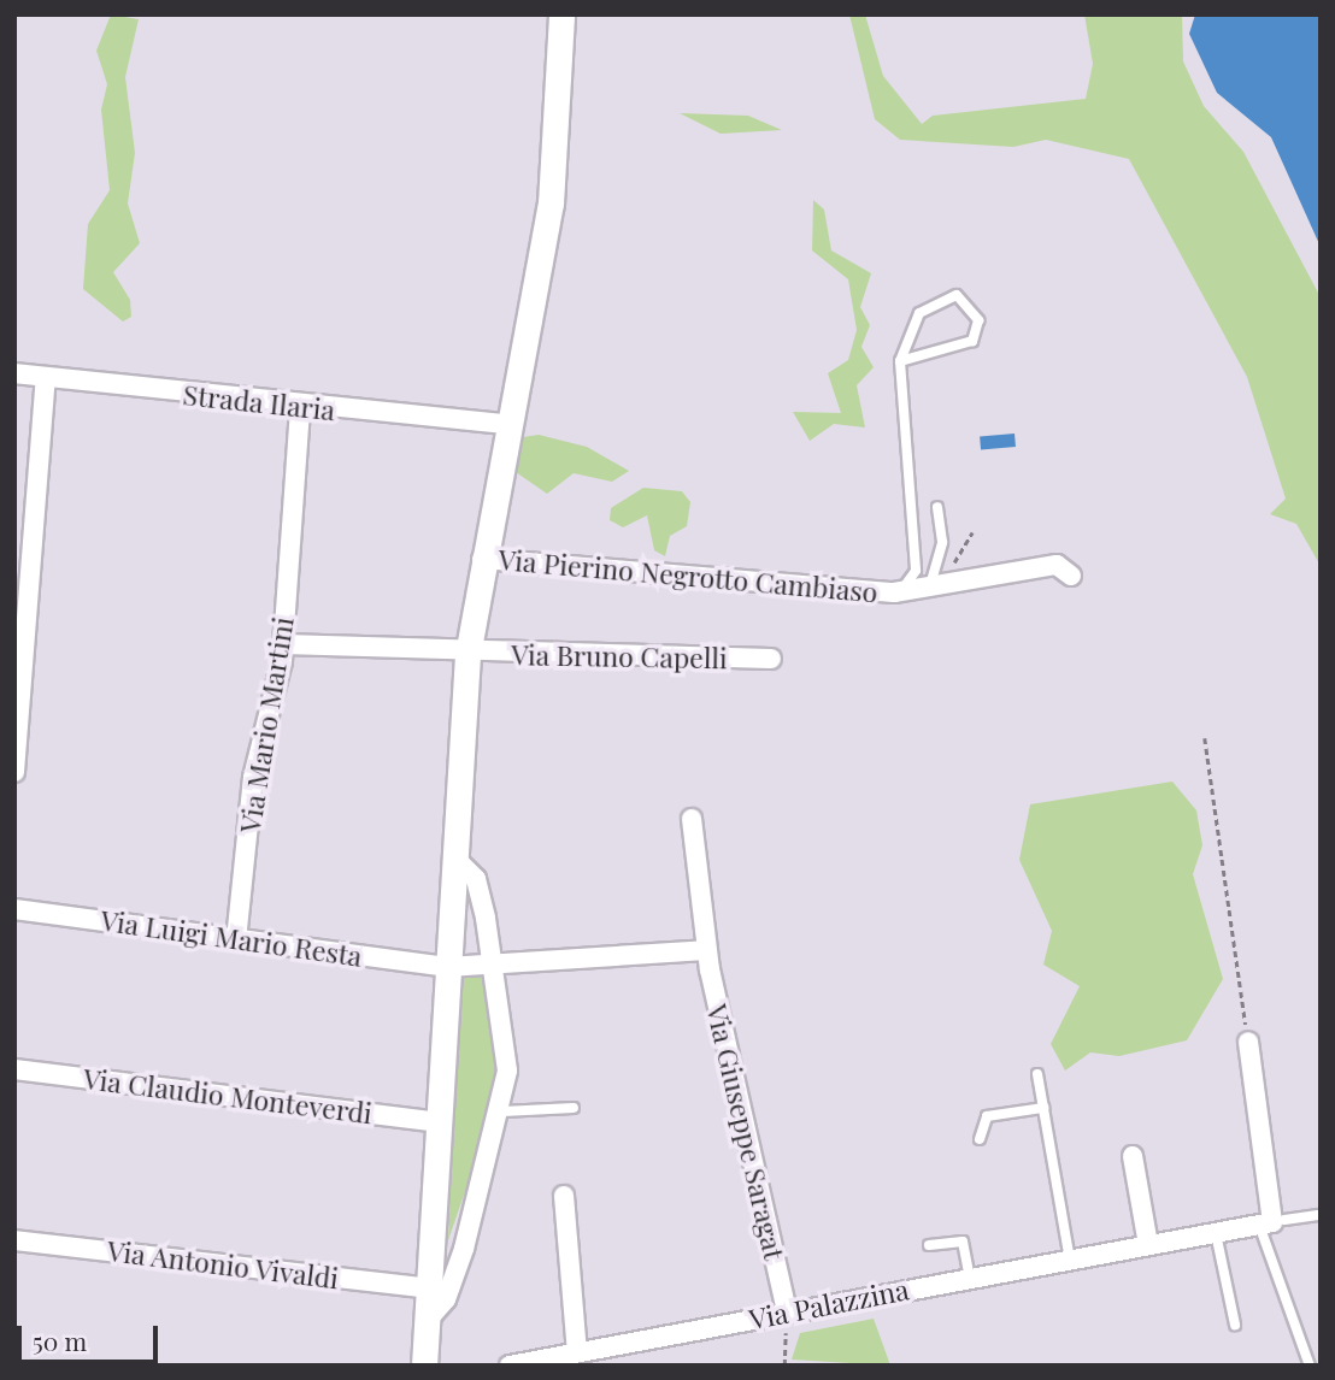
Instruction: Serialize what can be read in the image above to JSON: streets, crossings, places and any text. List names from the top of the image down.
{
  "streets": {
    "street": [
      "Strada Ilaria",
      "Via Pierino Negrotto Cambiaso",
      "Via Bruno Capelli",
      "Via Mario Martini",
      "Via Luigi Mario Resta",
      "Via Claudio Monteverdi",
      "Via Giuseppe Saragat",
      "Via Antonio Vivaldi",
      "Via Palazzina"
    ]
  },
  "crossings": [
    ["Strada Ilaria", "Via Pierino Negrotto Cambiaso"],
    ["Strada Ilaria", "Via Mario Martini"],
    ["Via Pierino Negrotto Cambiaso", "Via Bruno Capelli"],
    ["Via Pierino Negrotto Cambiaso", "Via Luigi Mario Resta"],
    ["Via Pierino Negrotto Cambiaso", "Via Claudio Monteverdi"],
    ["Via Pierino Negrotto Cambiaso", "Via Antonio Vivaldi"],
    ["Via Bruno Capelli", "Via Mario Martini"],
    ["Via Mario Martini", "Via Luigi Mario Resta"],
    ["Via Giuseppe Saragat", "Via Palazzina"]
  ],
  "scale_bar": "50 m"
}
